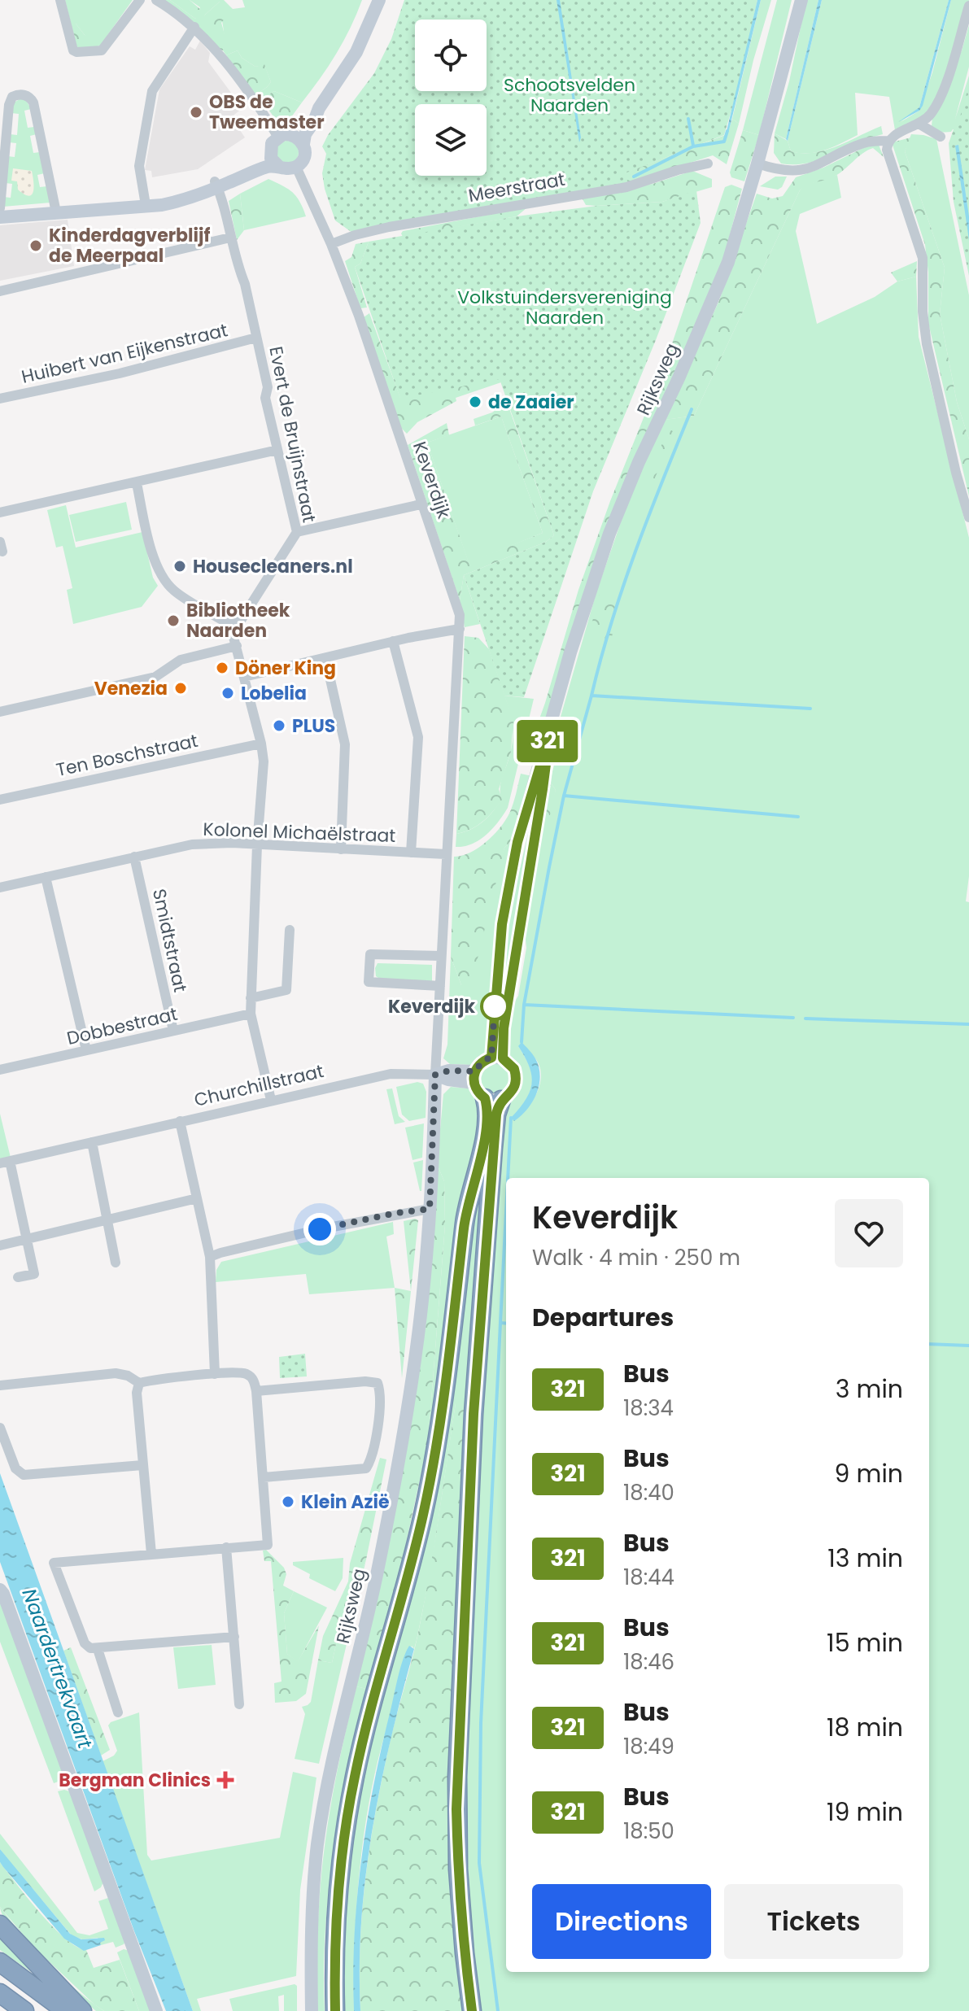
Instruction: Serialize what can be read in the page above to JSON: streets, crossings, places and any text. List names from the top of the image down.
{
  "streets": {
    "main road": ["Rijksweg", "Keverdijk", "Churchillstraat"],
    "street": [
      "Meerstraat",
      "Huibert van Eijkenstraat",
      "Evert de Bruijnstraat",
      "Ten Boschstraat",
      "Kolonel Michaëlstraat",
      "Smidtstraat",
      "Dobbestraat"
    ]
  },
  "crossings": [
    ["Meerstraat", "Keverdijk"],
    ["Huibert van Eijkenstraat", "Evert de Bruijnstraat"],
    ["Rijksweg", "Keverdijk"],
    ["Rijksweg", "Churchillstraat"],
    ["Keverdijk", "Kolonel Michaëlstraat"],
    ["Keverdijk", "Churchillstraat"],
    ["Kolonel Michaëlstraat", "Smidtstraat"],
    ["Smidtstraat", "Dobbestraat"]
  ],
  "water": ["Naardertrekvaart"],
  "parks": ["Schootsvelden Naarden", "Volkstuindersvereniging Naarden"],
  "places": {
    "other": [
      "OBS de Tweemaster",
      "Kinderdagverblijf de Meerpaal",
      "de Zaaier",
      "Housecleaners.nl",
      "Bibliotheek Naarden",
      "Döner King",
      "Venezia",
      "Lobelia",
      "PLUS",
      "Keverdijk",
      "Klein Azië"
    ],
    "health": ["Bergman Clinics"]
  },
  "lines": ["bus line 321"],
  "page": {
    "on_map": "321",
    "heading": [
      ["Keverdijk", "Walk · 4 min · 250 m"],
      "Departures"
    ],
    "list": [
      {
        "mark": "321",
        "name": "Bus",
        "note": "18:34",
        "value": "3 min"
      },
      {
        "mark": "321",
        "name": "Bus",
        "note": "18:40",
        "value": "9 min"
      },
      {
        "mark": "321",
        "name": "Bus",
        "note": "18:44",
        "value": "13 min"
      },
      {
        "mark": "321",
        "name": "Bus",
        "note": "18:46",
        "value": "15 min"
      },
      {
        "mark": "321",
        "name": "Bus",
        "note": "18:49",
        "value": "18 min"
      },
      {
        "mark": "321",
        "name": "Bus",
        "note": "18:50",
        "value": "19 min"
      }
    ],
    "buttons": ["Directions", "Tickets"]
  }
}
